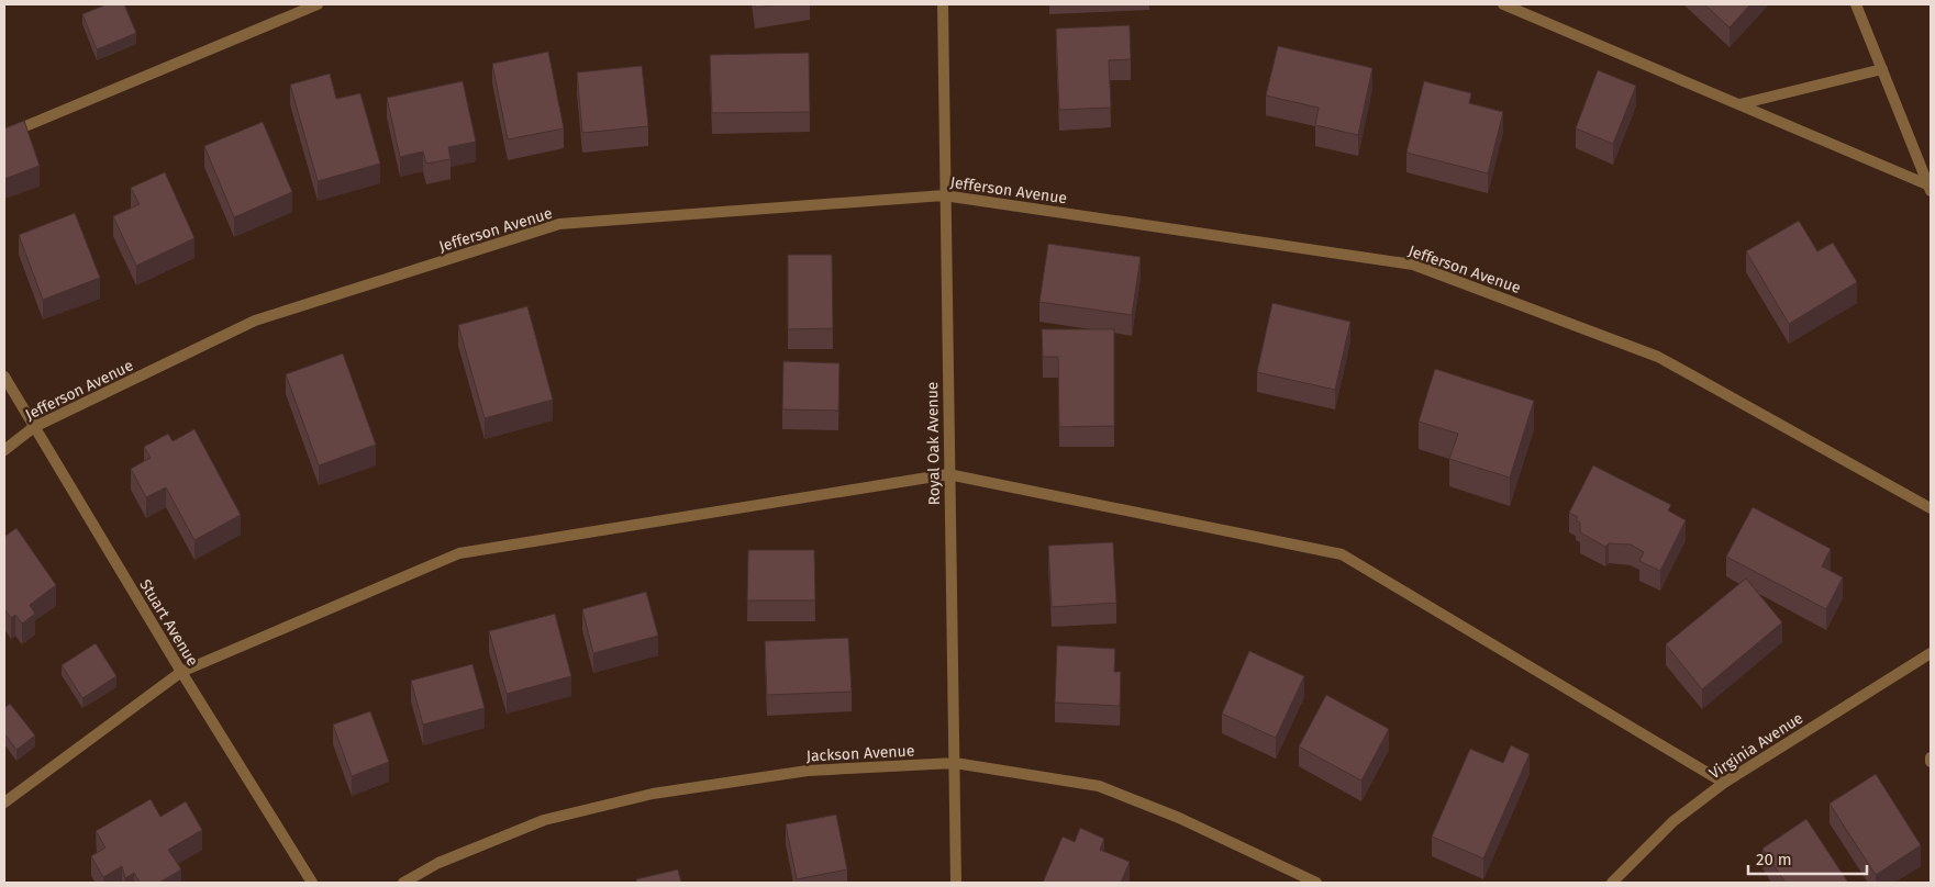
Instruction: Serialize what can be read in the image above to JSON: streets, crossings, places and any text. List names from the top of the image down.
{
  "streets": {
    "street": [
      "Jefferson Avenue",
      "Royal Oak Avenue",
      "Stuart Avenue",
      "Virginia Avenue",
      "Jackson Avenue"
    ]
  },
  "crossings": [
    ["Jefferson Avenue", "Royal Oak Avenue"],
    ["Jefferson Avenue", "Stuart Avenue"],
    ["Royal Oak Avenue", "Jackson Avenue"]
  ],
  "scale_bar": "20 m"
}
